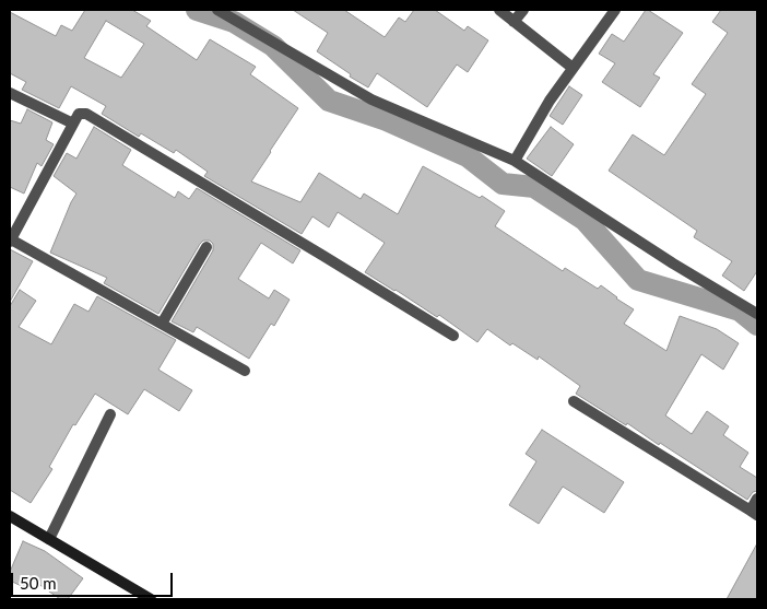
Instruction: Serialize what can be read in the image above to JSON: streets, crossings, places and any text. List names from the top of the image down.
{
  "scale_bar": "50 m"
}
